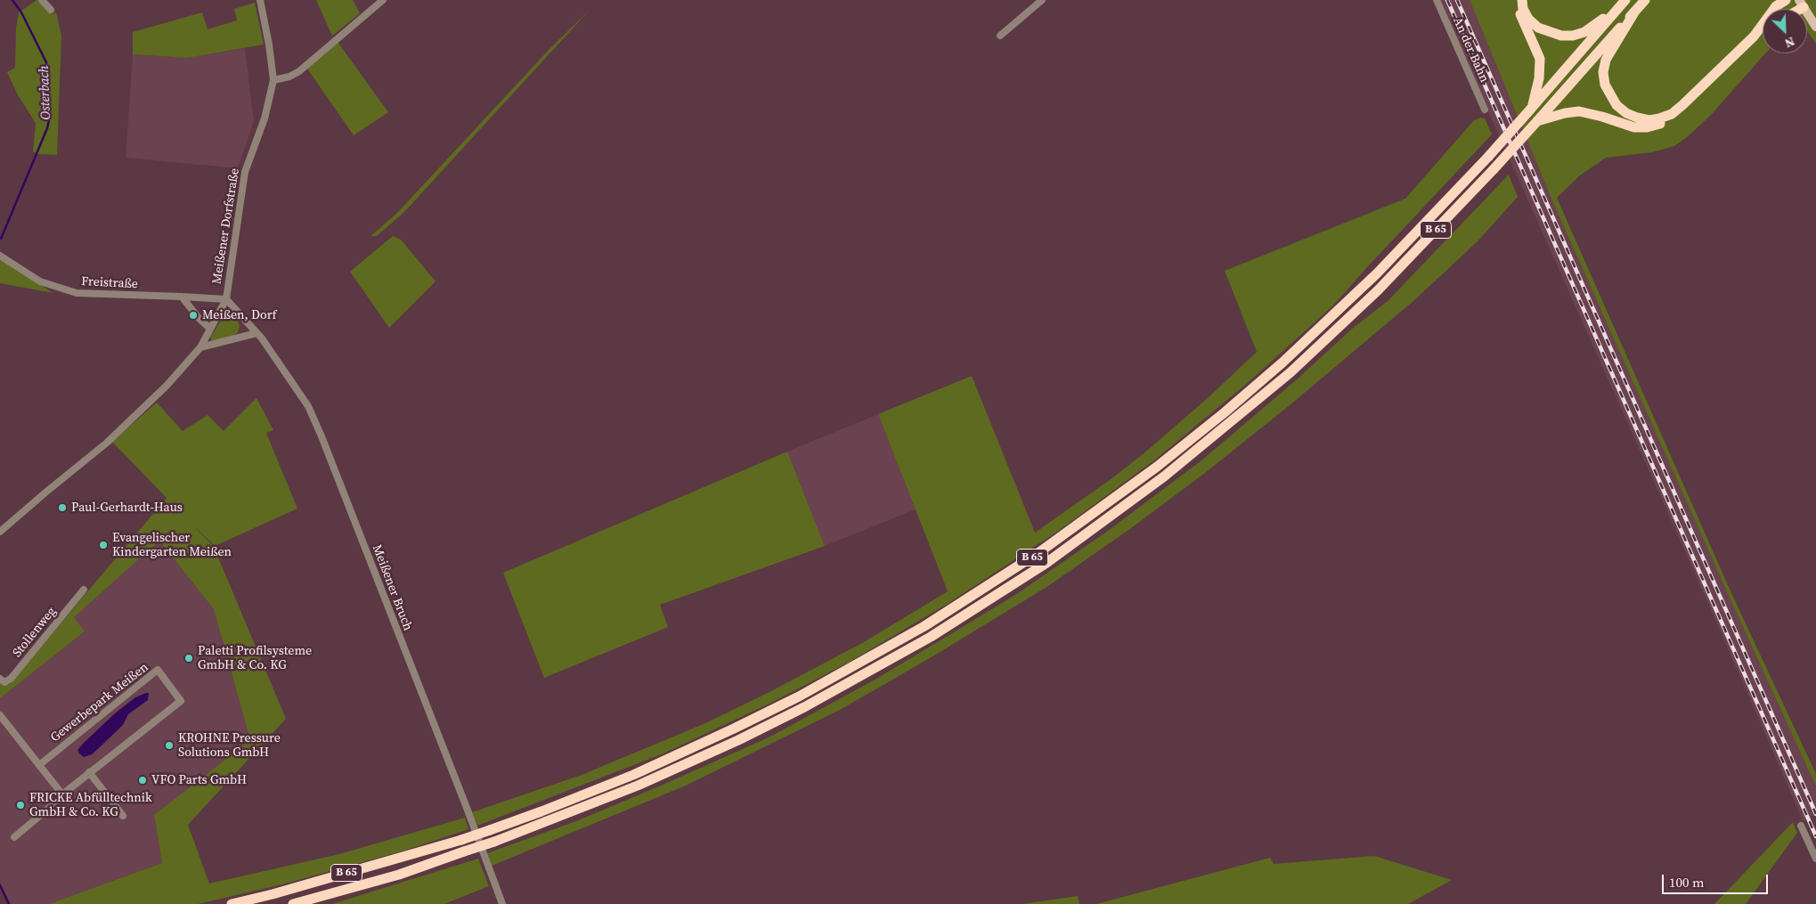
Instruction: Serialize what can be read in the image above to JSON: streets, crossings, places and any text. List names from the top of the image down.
{
  "streets": {
    "highway": ["B 65"],
    "street": [
      "An der Bahn",
      "Meißener Dorfstraße",
      "Freistraße",
      "Meißener Bruch",
      "Stollenweg",
      "Gewerbepark Meißen"
    ]
  },
  "crossings": [
    ["Meißener Dorfstraße", "Freistraße"],
    ["Meißener Dorfstraße", "Meißener Bruch"],
    ["Freistraße", "Meißener Bruch"]
  ],
  "water": ["Osterbach"],
  "places": [
    "Meißen, Dorf",
    "Paul-Gerhardt-Haus",
    "Evangelischer Kindergarten Meißen",
    "Paletti Profilsysteme GmbH & Co. KG",
    "KROHNE Pressure Solutions GmbH",
    "VFO Parts GmbH",
    "FRICKE Abfülltechnik GmbH & Co. KG"
  ],
  "scale_bar": "100 m",
  "north": "bottom right"
}
